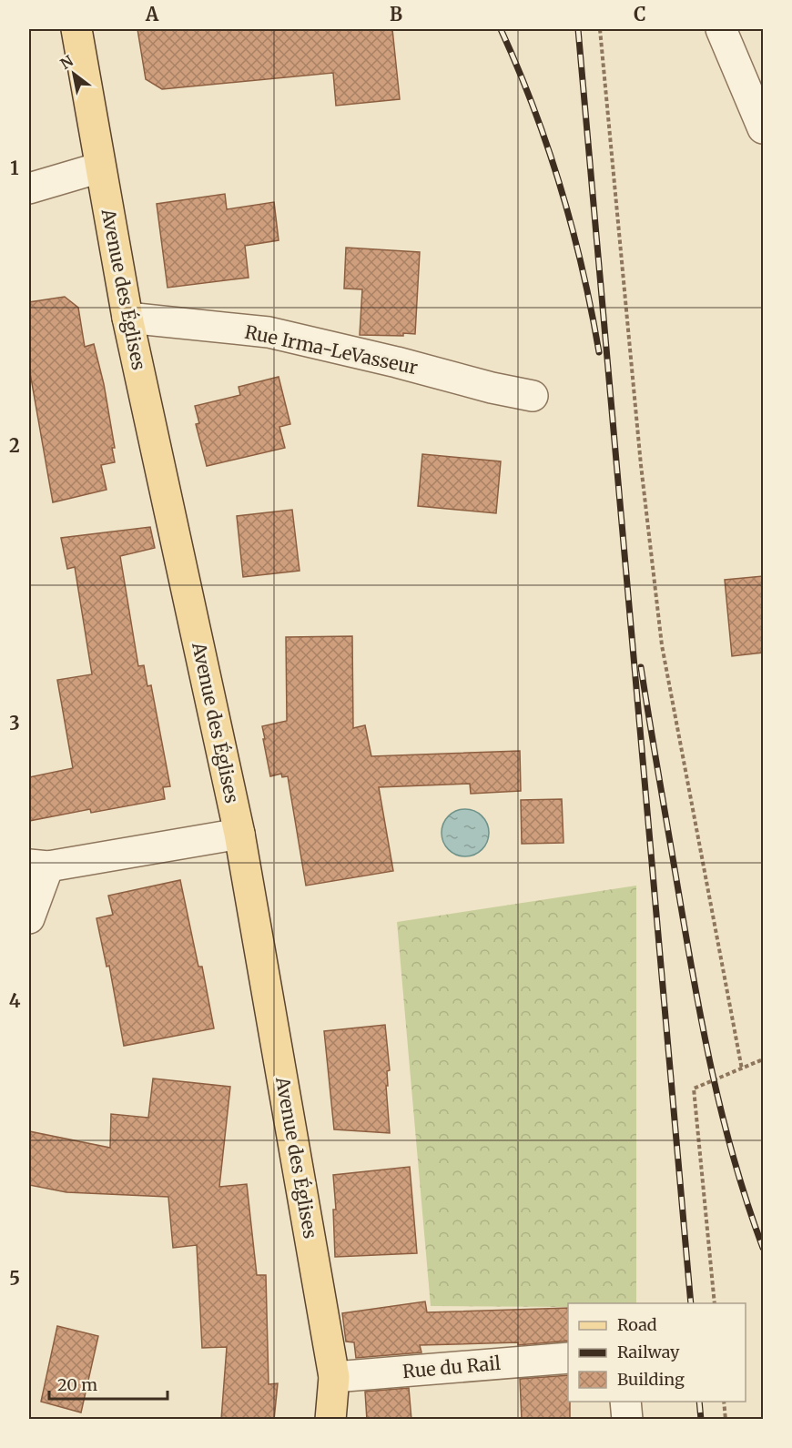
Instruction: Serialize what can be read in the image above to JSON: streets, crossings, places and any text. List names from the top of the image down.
{
  "streets": {
    "main road": ["Avenue des Églises"],
    "street": ["Rue Irma-LeVasseur", "Rue du Rail"]
  },
  "crossings": [
    ["Avenue des Églises", "Rue Irma-LeVasseur"],
    ["Avenue des Églises", "Rue du Rail"]
  ],
  "legend": ["Road", "Railway", "Building"],
  "scale_bar": "20 m",
  "north": "top left",
  "grid": {
    "columns": ["A", "B", "C"],
    "rows": [
      "1",
      "2",
      "3",
      "4",
      "5"
    ]
  }
}
